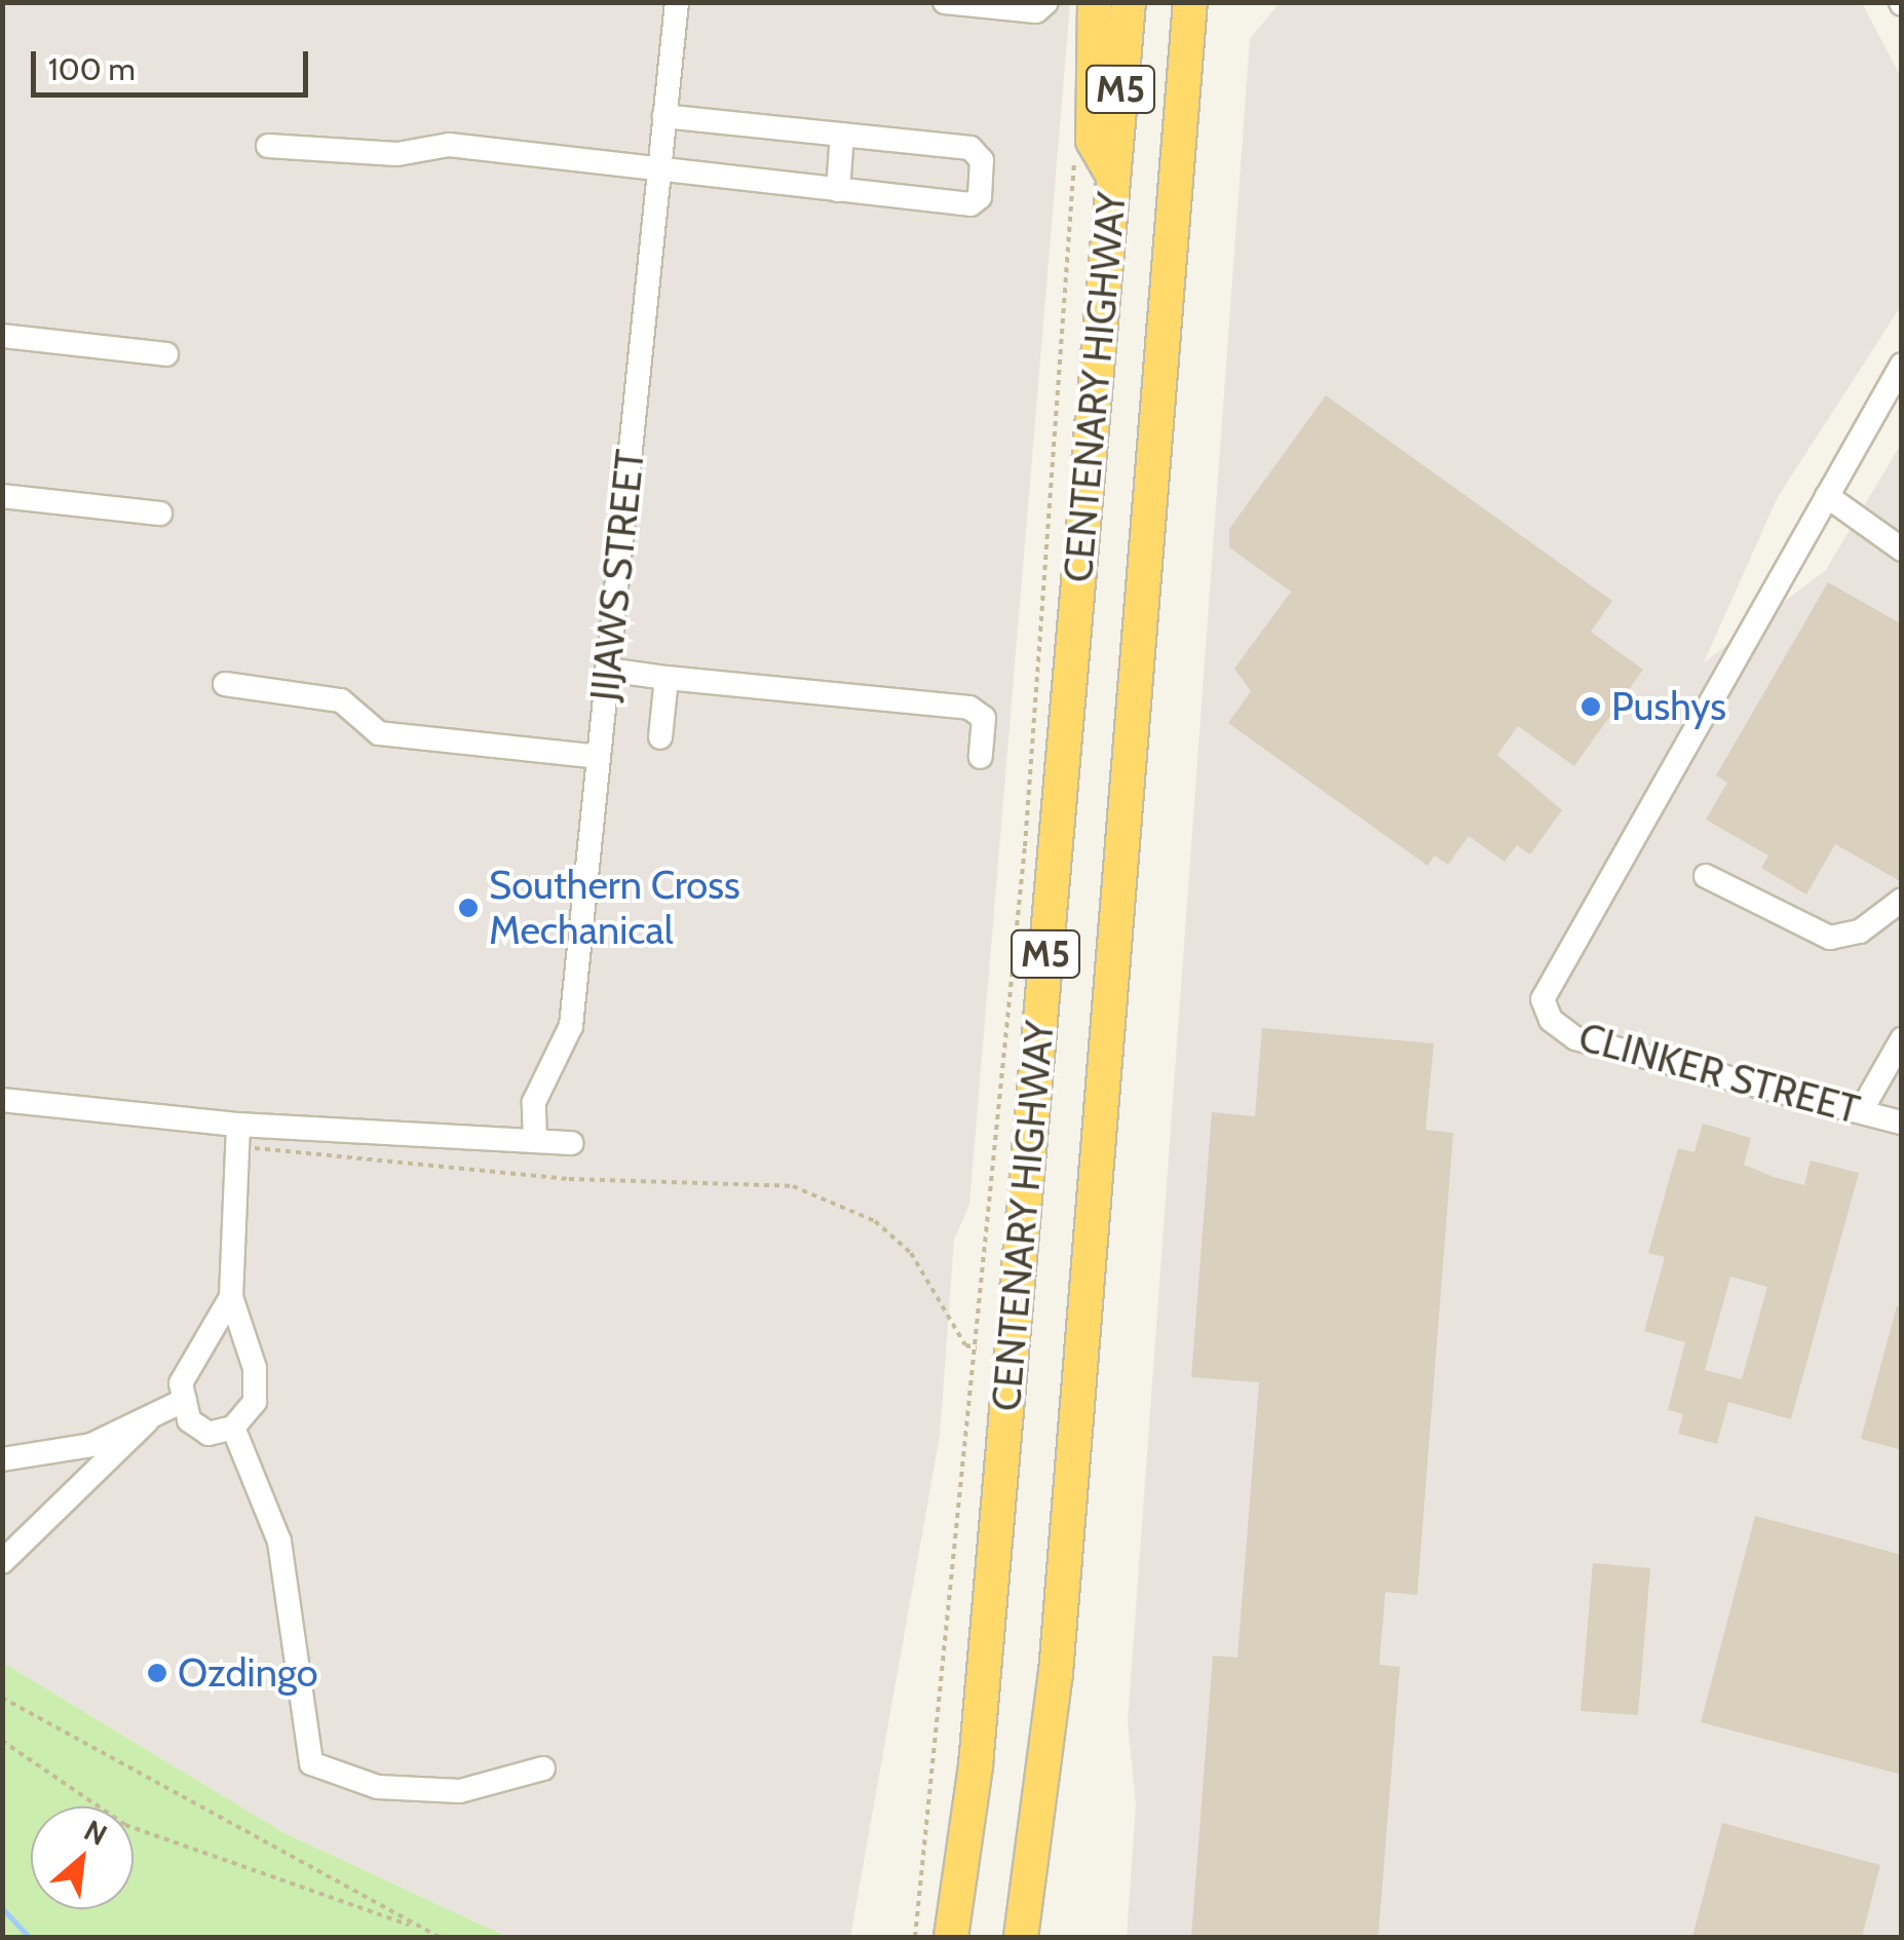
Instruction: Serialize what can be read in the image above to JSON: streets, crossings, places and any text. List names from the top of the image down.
{
  "streets": {
    "highway": ["M5", "CENTENARY HIGHWAY"],
    "street": ["JIJAWS STREET", "CLINKER STREET"]
  },
  "places": ["Pushys", "Southern Cross Mechanical", "Ozdingo"],
  "scale_bar": "100 m",
  "north": "top right"
}
